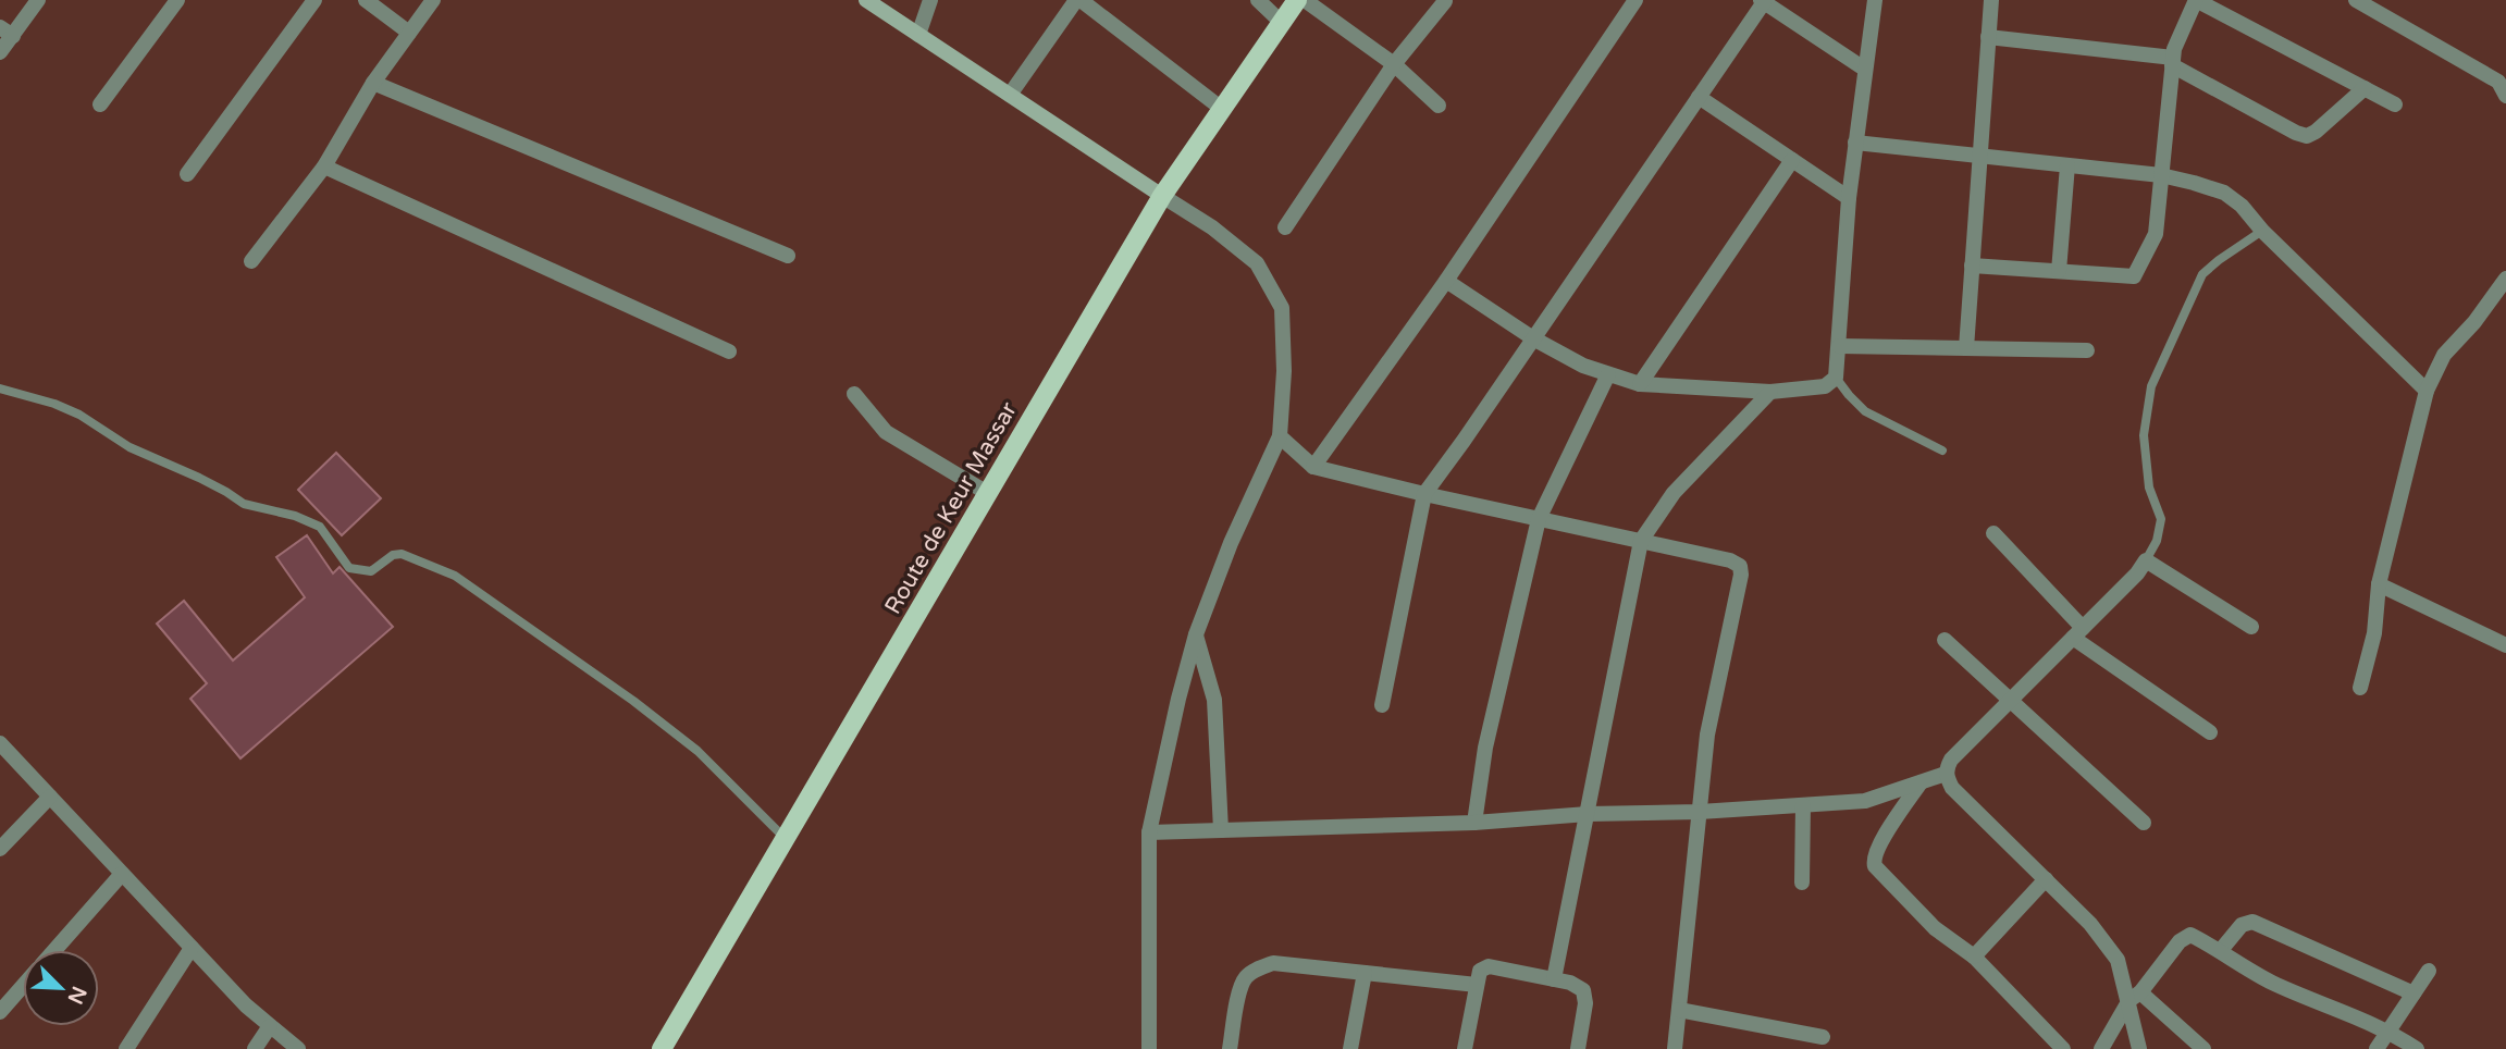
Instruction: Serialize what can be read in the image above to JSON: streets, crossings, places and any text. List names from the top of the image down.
{
  "streets": {
    "main road": ["Route de Keur Massar"]
  },
  "north": "bottom right"
}
